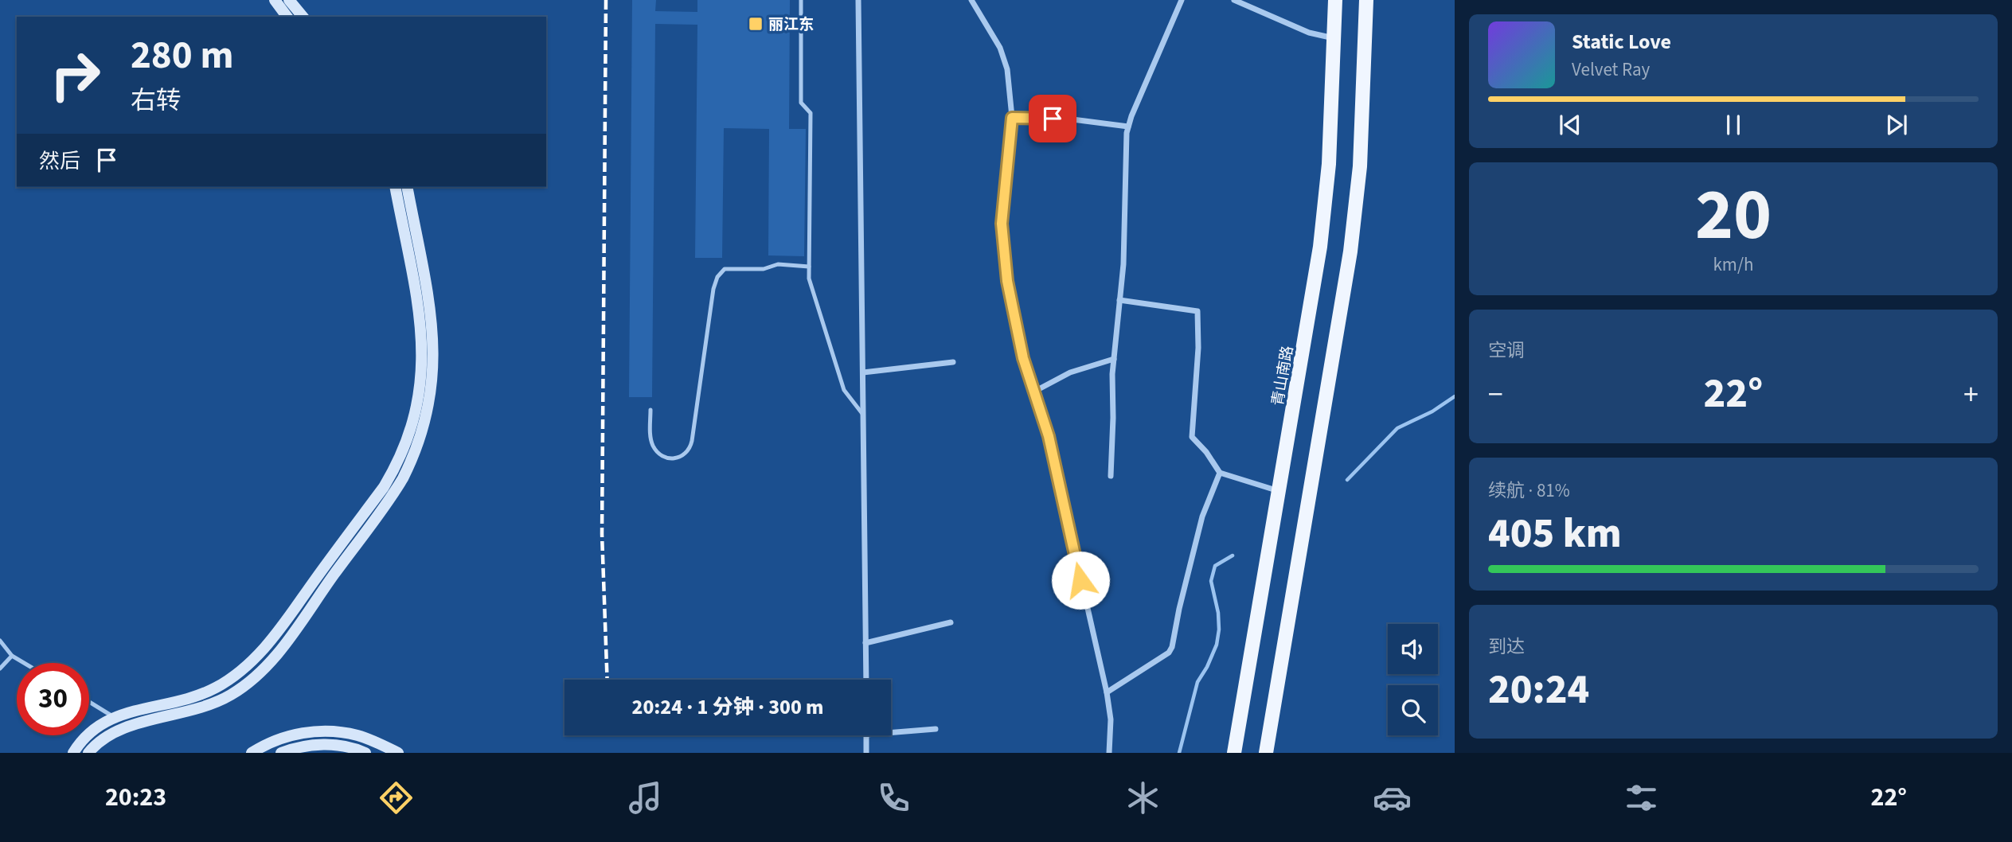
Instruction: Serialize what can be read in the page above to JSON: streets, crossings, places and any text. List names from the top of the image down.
{
  "streets": {
    "main road": ["青山南路"]
  },
  "places": {
    "transit": ["丽江东"]
  },
  "page": {
    "turn": ["280 m", "右转"],
    "song": ["Static Love", "Velvet Ray"],
    "then": "然后",
    "tile": [
      ["20", "km/h"],
      "空调",
      ["续航 · 81%", "405 km"],
      ["到达", "20:24"]
    ],
    "heat": ["−", "22°", "+"],
    "limit": "30",
    "trip": "20:24 · 1 分钟 · 300 m",
    "tabs": ["20:23", "22°"]
  }
}
